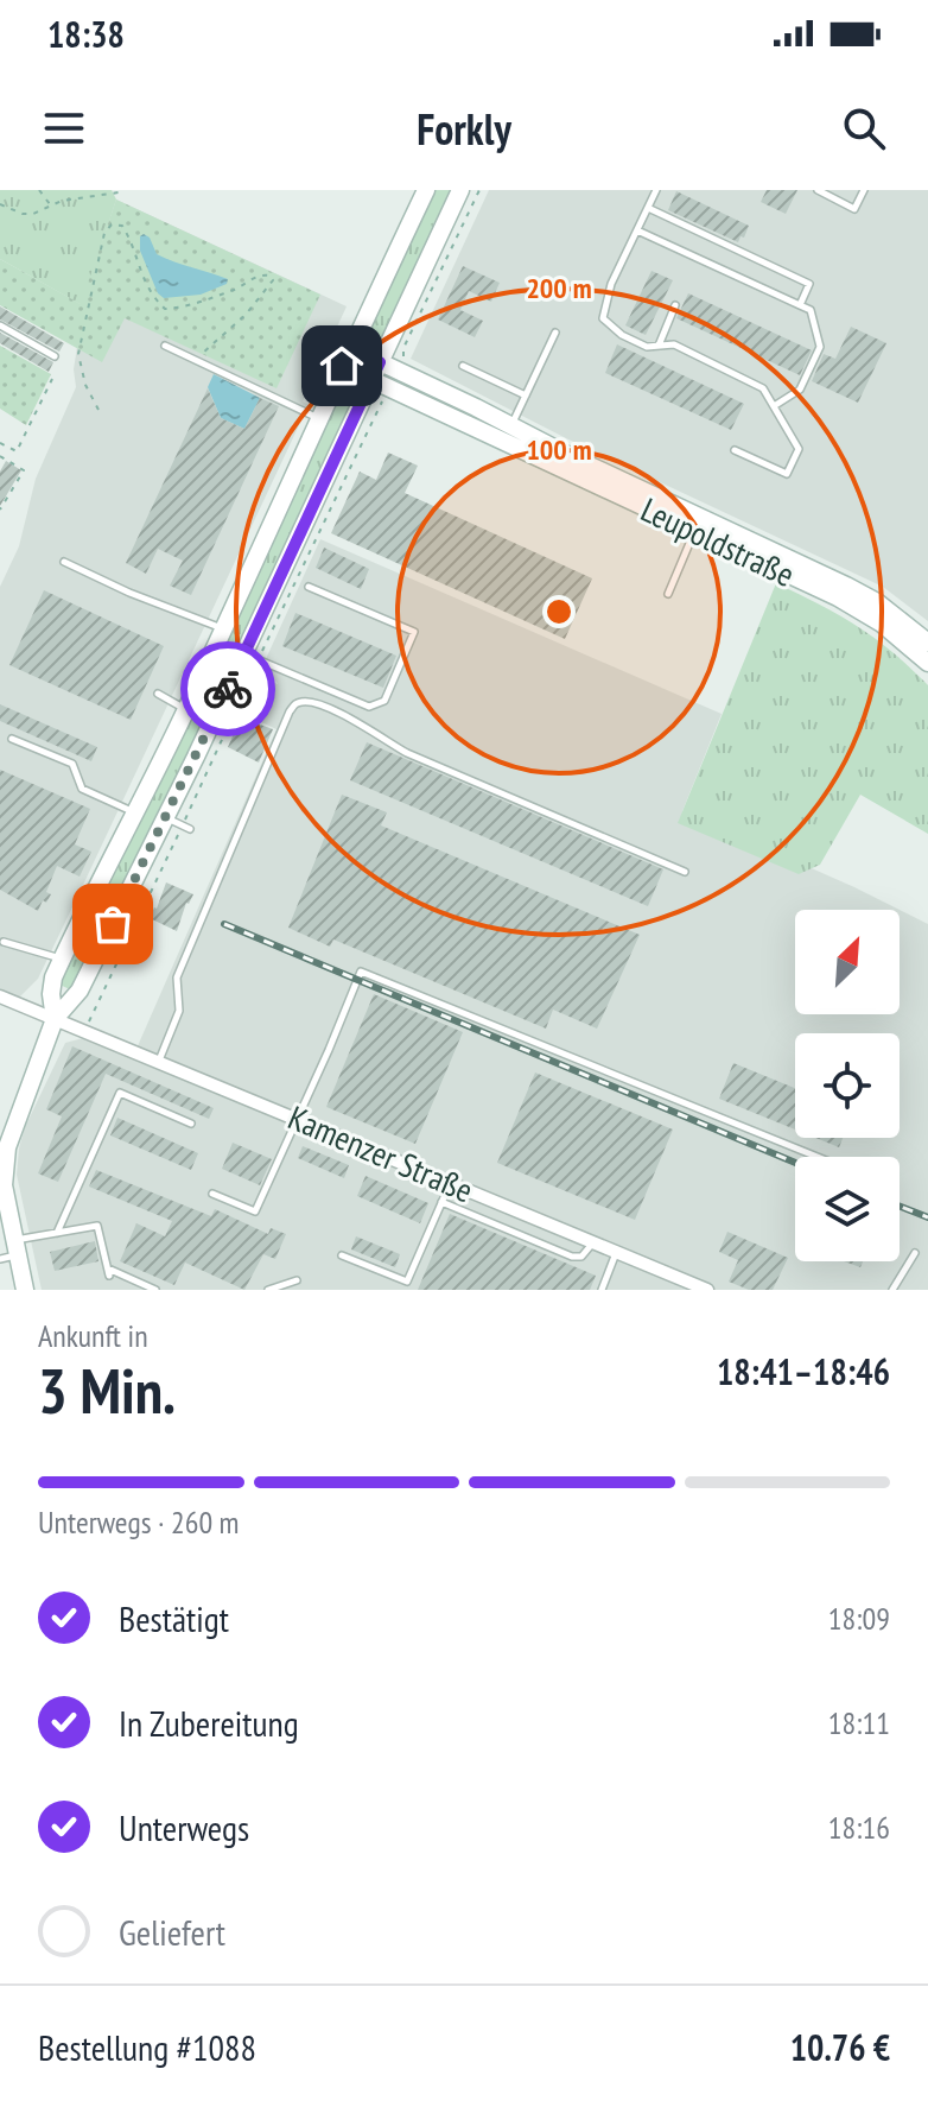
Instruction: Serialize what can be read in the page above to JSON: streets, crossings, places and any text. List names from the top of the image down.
{
  "streets": {
    "main road": ["Leupoldstraße"],
    "street": ["Kamenzer Straße"]
  },
  "north": "top right",
  "page": {
    "status": "18:38",
    "header": "Forkly",
    "heading": ["3 Min.", "Ankunft in", "18:41–18:46"],
    "panel": ["Bestellung #1088", "10.76 €"],
    "bar": "Unterwegs · 260 m",
    "list": [
      ["Bestätigt", "18:09"],
      ["In Zubereitung", "18:11"],
      ["Unterwegs", "18:16"],
      "Geliefert"
    ]
  },
  "rings": ["200 m", "100 m"]
}
